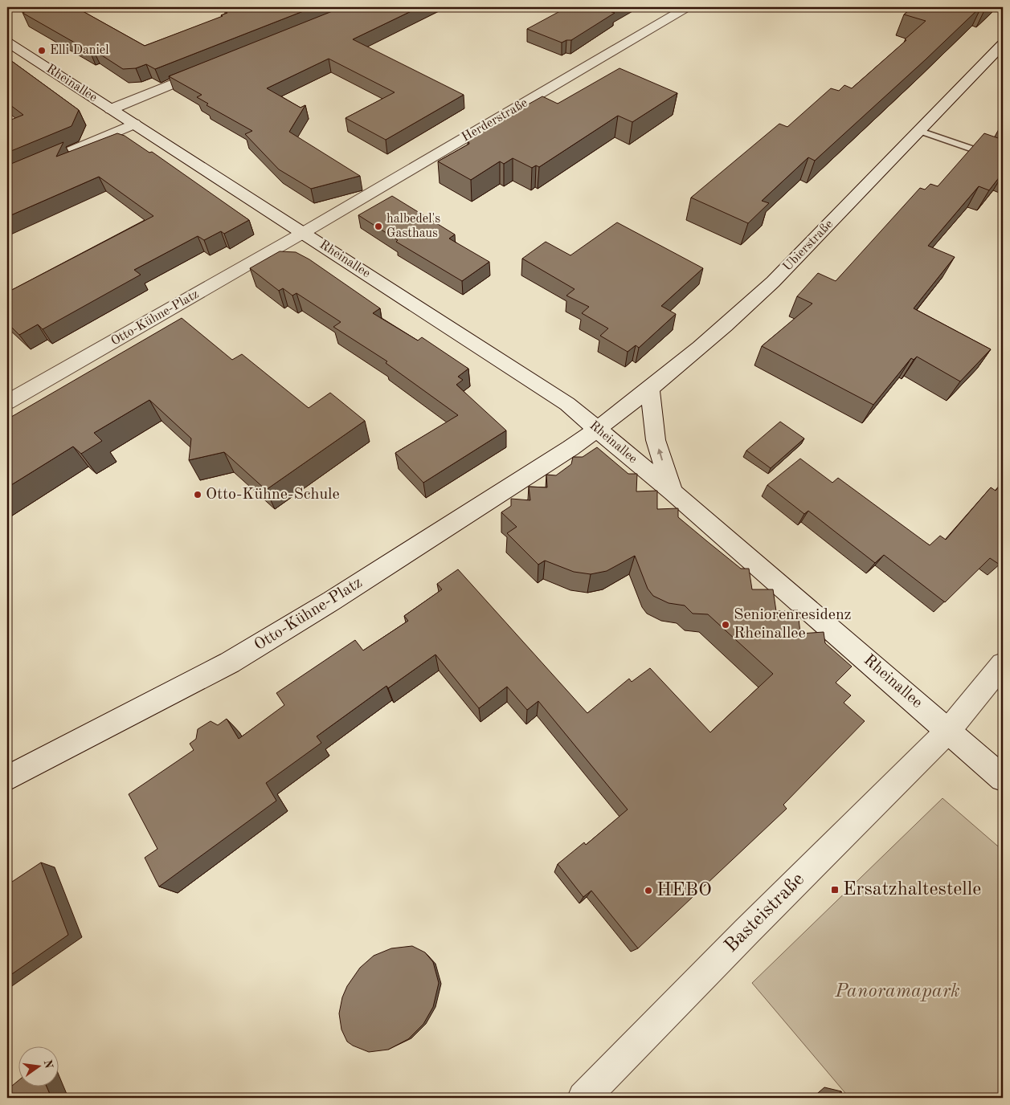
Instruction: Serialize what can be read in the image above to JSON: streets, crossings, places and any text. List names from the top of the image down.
{
  "streets": {
    "street": [
      "Rheinallee",
      "Herderstraße",
      "Ubierstraße",
      "Otto-Kühne-Platz",
      "Basteistraße"
    ]
  },
  "crossings": [
    ["Rheinallee", "Herderstraße"],
    ["Rheinallee", "Ubierstraße"],
    ["Rheinallee", "Otto-Kühne-Platz"],
    ["Rheinallee", "Basteistraße"],
    ["Herderstraße", "Otto-Kühne-Platz"],
    ["Ubierstraße", "Otto-Kühne-Platz"]
  ],
  "parks": ["Panoramapark"],
  "places": {
    "other": [
      "Elli Daniel",
      "halbedel's Gasthaus",
      "Otto-Kühne-Schule",
      "Seniorenresidenz Rheinallee",
      "HEBO"
    ],
    "transit": ["Ersatzhaltestelle"]
  },
  "north": "right"
}
